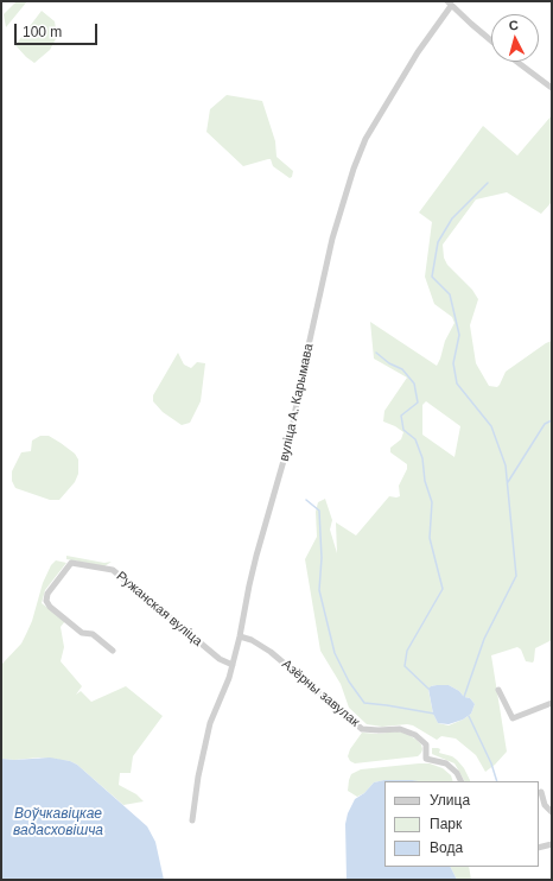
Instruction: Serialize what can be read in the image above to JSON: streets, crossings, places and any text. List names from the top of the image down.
{
  "streets": {
    "street": ["вуліца А. Карымава", "Ружанская вуліца", "Азёрны завулак"]
  },
  "crossings": [
    ["вуліца А. Карымава", "Ружанская вуліца"],
    ["вуліца А. Карымава", "Азёрны завулак"]
  ],
  "water": ["Воўчкавіцкае вадасховішча"],
  "legend": ["Улица", "Парк", "Вода"],
  "scale_bar": "100 m",
  "north": "top"
}
